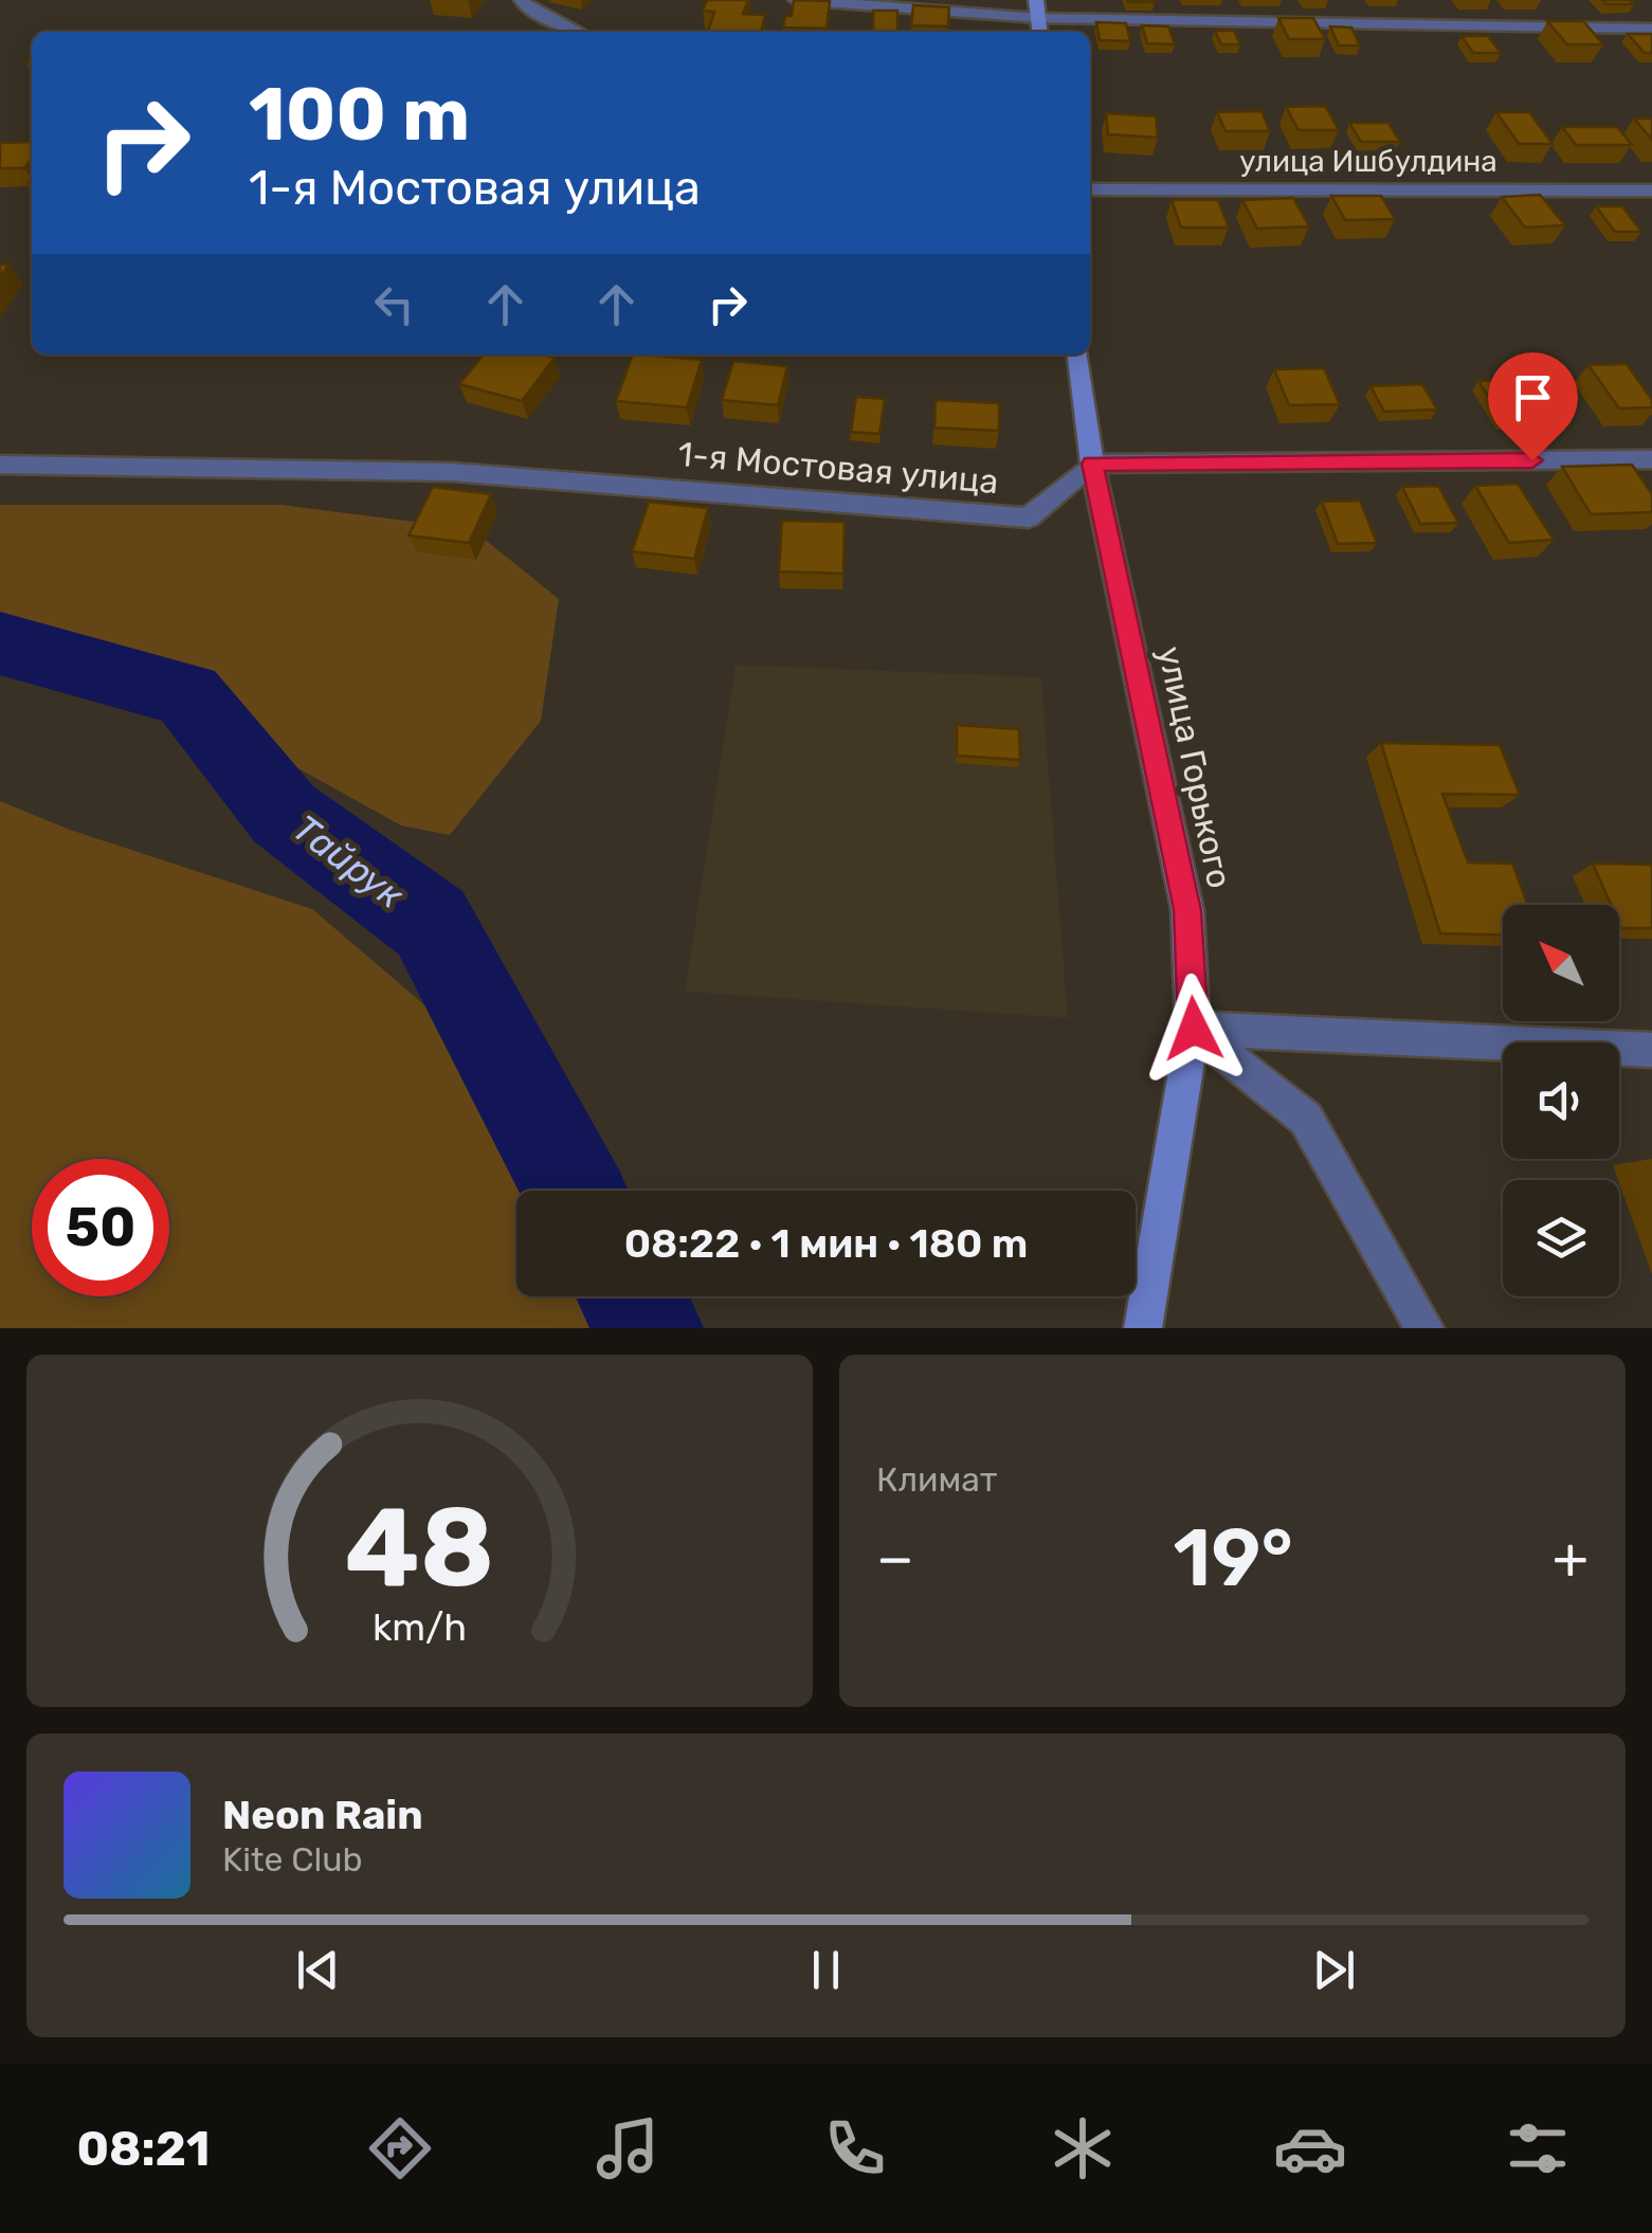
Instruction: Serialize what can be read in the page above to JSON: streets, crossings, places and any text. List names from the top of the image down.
{
  "streets": {
    "main road": ["улица Горького"],
    "street": ["улица Ишбулдина", "1-я Мостовая улица"]
  },
  "crossings": [
    ["1-я Мостовая улица", "улица Горького"]
  ],
  "water": ["Тайрук"],
  "north": "top left",
  "page": {
    "turn": ["100 m", "1-я Мостовая улица"],
    "limit": "50",
    "trip": "08:22 · 1 мин · 180 m",
    "tile": "Климат",
    "heat": ["−", "19°", "+"],
    "song": ["Neon Rain", "Kite Club"],
    "tabs": "08:21",
    "gauge": ["48", "km/h"]
  }
}
